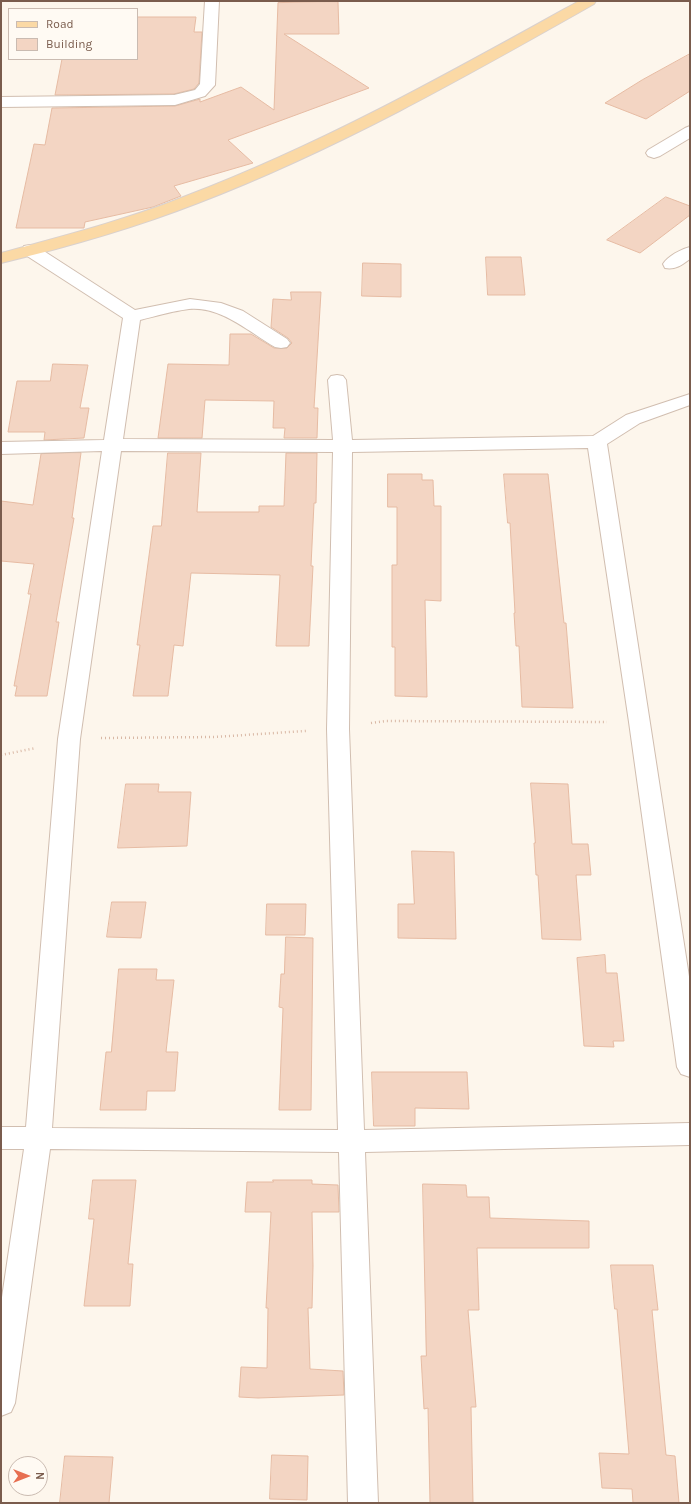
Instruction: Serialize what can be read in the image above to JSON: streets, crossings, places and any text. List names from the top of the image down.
{
  "legend": ["Road", "Building"],
  "north": "right"
}
